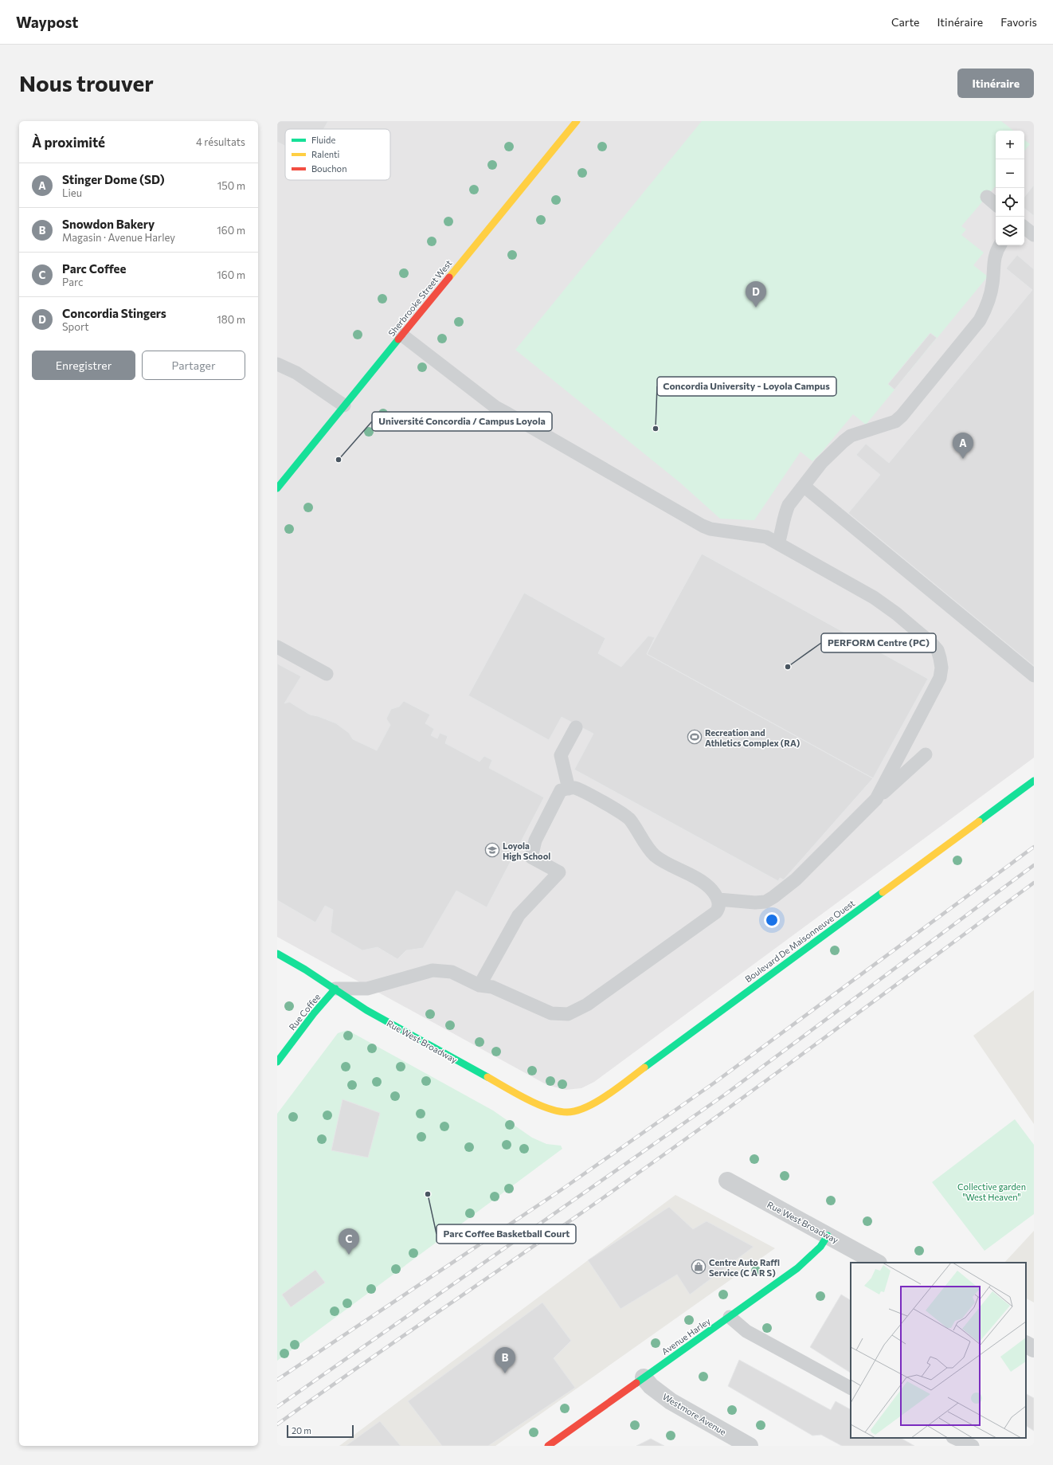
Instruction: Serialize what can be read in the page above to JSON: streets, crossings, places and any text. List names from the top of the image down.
{
  "streets": {
    "street": [
      "Sherbrooke Street West",
      "Boulevard De Maisonneuve Ouest",
      "Rue Coffee",
      "Rue West Broadway",
      "Avenue Harley",
      "Westmore Avenue"
    ]
  },
  "crossings": [
    ["Boulevard De Maisonneuve Ouest", "Rue West Broadway"],
    ["Rue Coffee", "Rue West Broadway"],
    ["Rue West Broadway", "Avenue Harley"],
    ["Avenue Harley", "Westmore Avenue"]
  ],
  "parks": ["Collective garden \"West Heaven\""],
  "places": {
    "other": [
      "Concordia University - Loyola Campus",
      "Université Concordia / Campus Loyola",
      "PERFORM Centre (PC)",
      "Parc Coffee Basketball Court"
    ],
    "sports": ["Recreation and Athletics Complex (RA)"],
    "school or university": ["Loyola High School"],
    "shop": ["Centre Auto Raffi Service (C A R S)"]
  },
  "legend": ["Fluide", "Ralenti", "Bouchon"],
  "scale_bar": "20 m",
  "page": {
    "header": "Waypost",
    "nav": ["Carte", "Itinéraire", "Favoris"],
    "buttons": [
      "Itinéraire",
      ["Enregistrer", "Partager"]
    ],
    "title": "Nous trouver",
    "heading": ["À proximité", "4 résultats"],
    "map_buttons": ["+", "−"],
    "list": [
      {
        "mark": "A",
        "name": "Stinger Dome (SD)",
        "note": "Lieu",
        "value": "150 m"
      },
      {
        "mark": "B",
        "name": "Snowdon Bakery",
        "note": "Magasin · Avenue Harley",
        "value": "160 m"
      },
      {
        "mark": "C",
        "name": "Parc Coffee",
        "note": "Parc",
        "value": "160 m"
      },
      {
        "mark": "D",
        "name": "Concordia Stingers",
        "note": "Sport",
        "value": "180 m"
      }
    ],
    "pins": [
      "D",
      "A",
      "C",
      "B"
    ],
    "scale": "20 m"
  }
}
